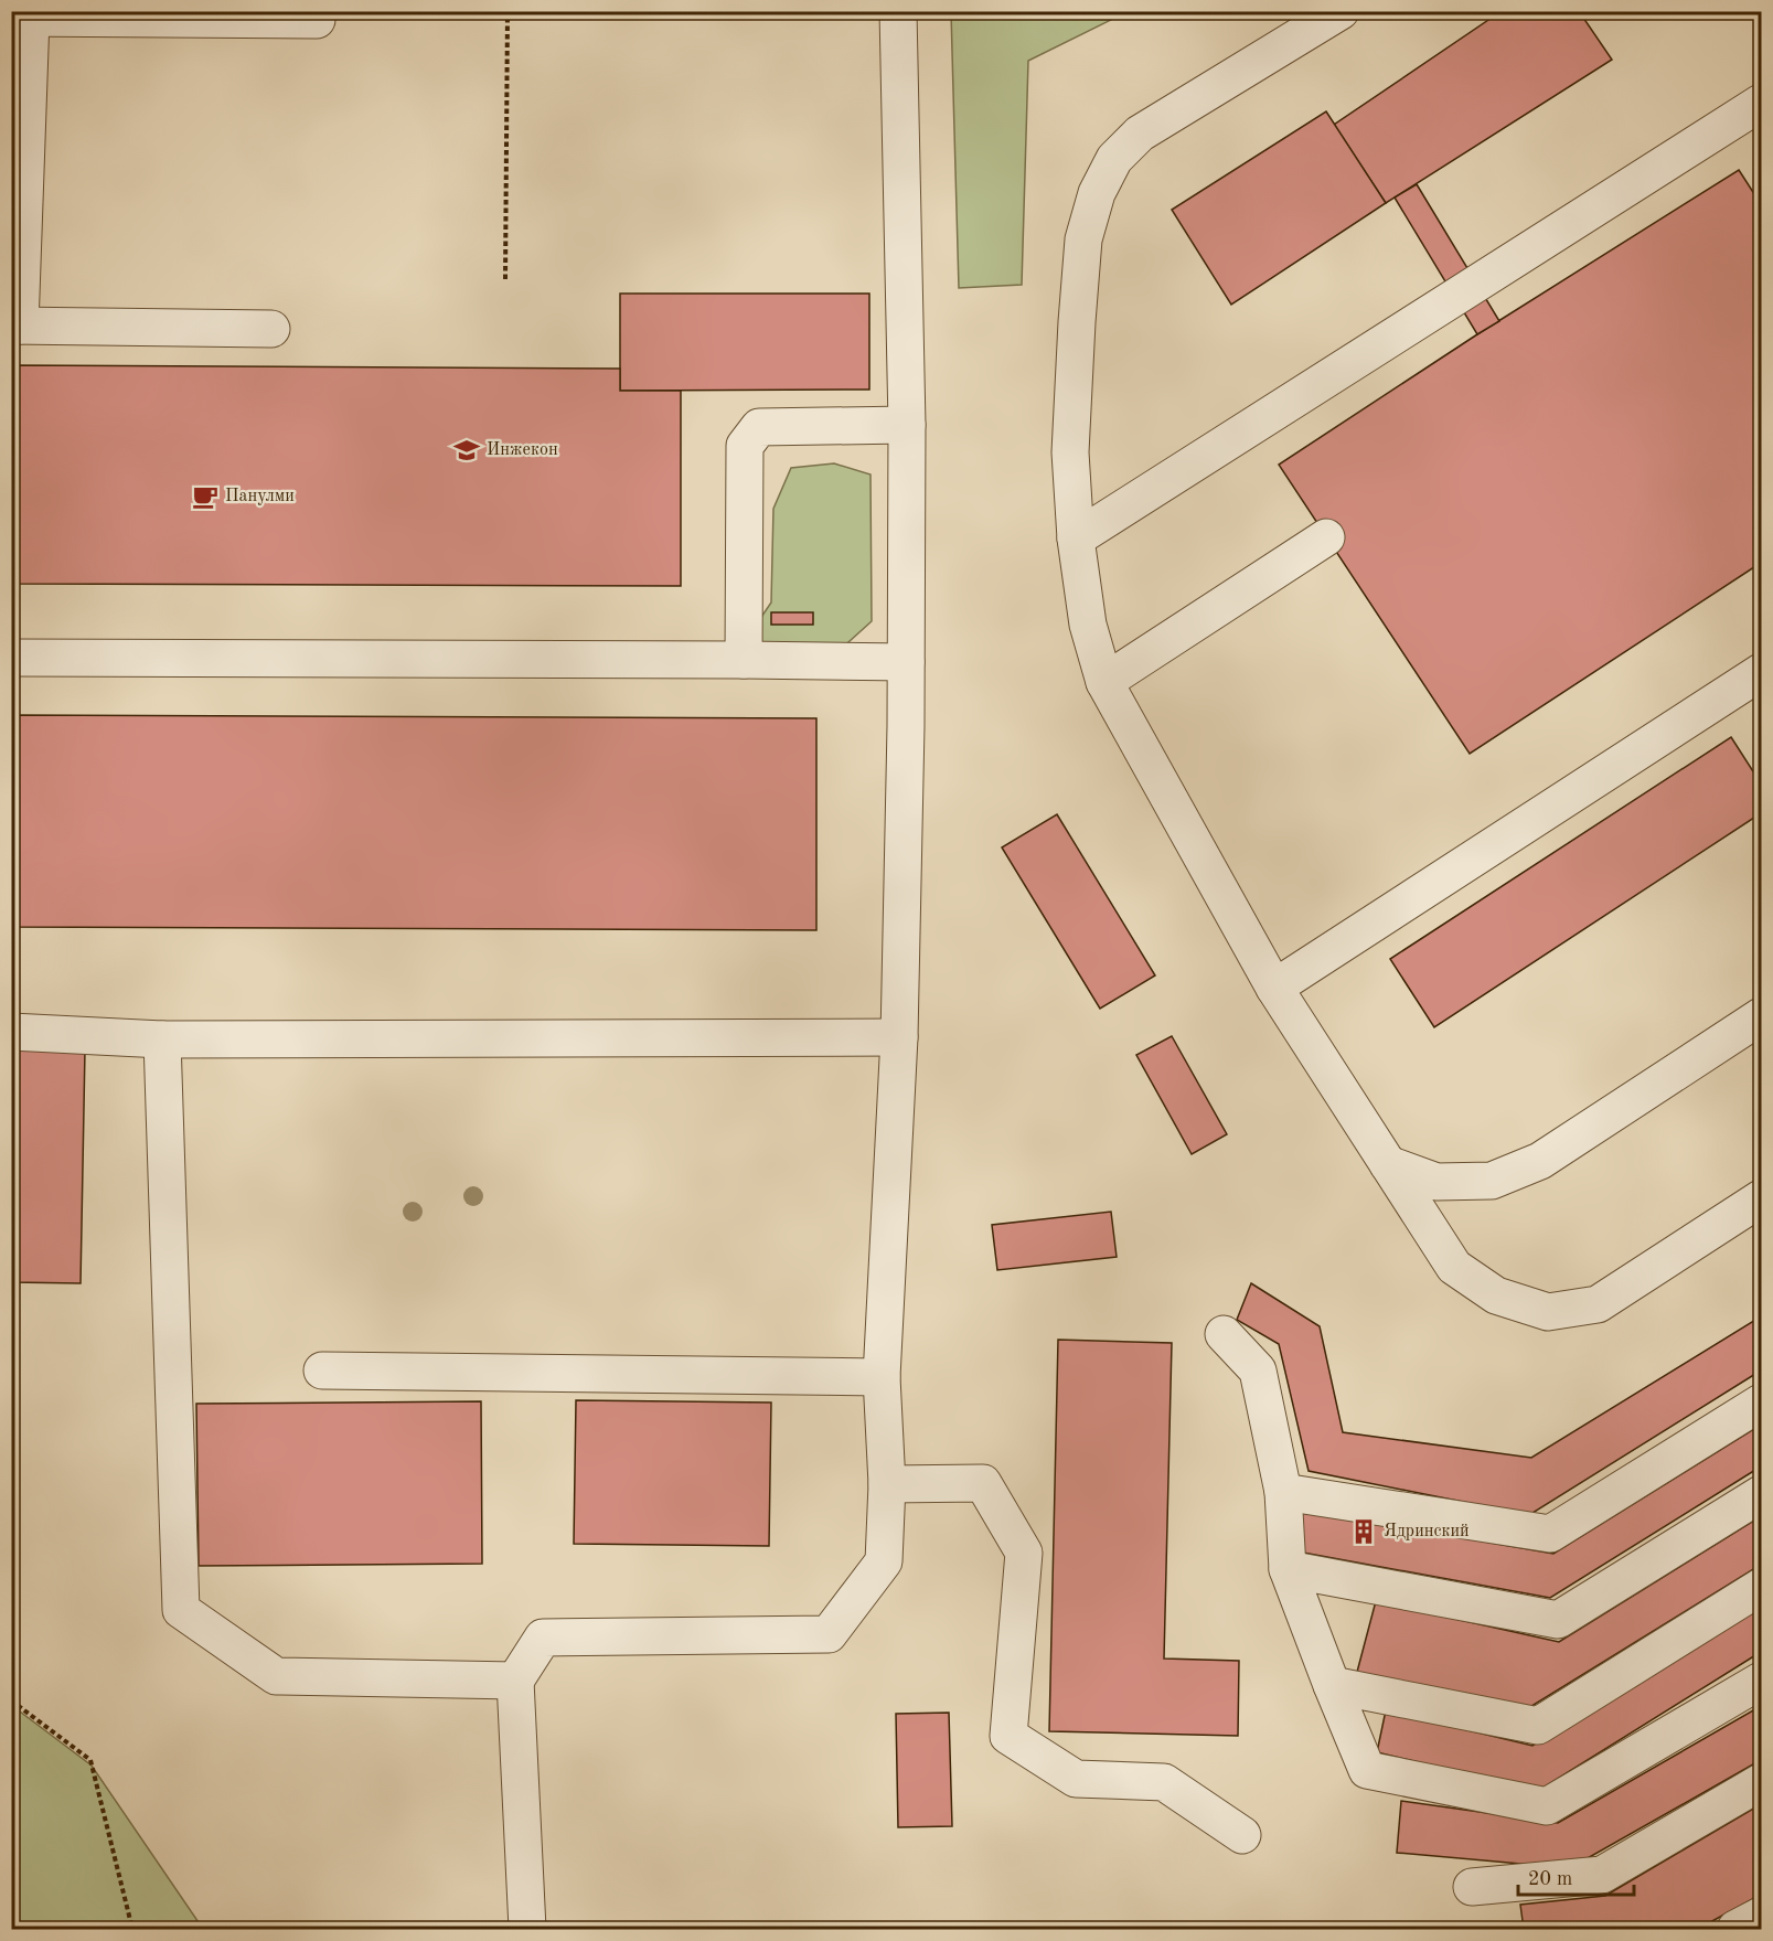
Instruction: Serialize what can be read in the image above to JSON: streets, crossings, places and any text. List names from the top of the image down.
{
  "places": {
    "school or university": ["Инжекон"],
    "cafe": ["Панулми"],
    "building": ["Ядринский"]
  },
  "scale_bar": "20 m"
}
